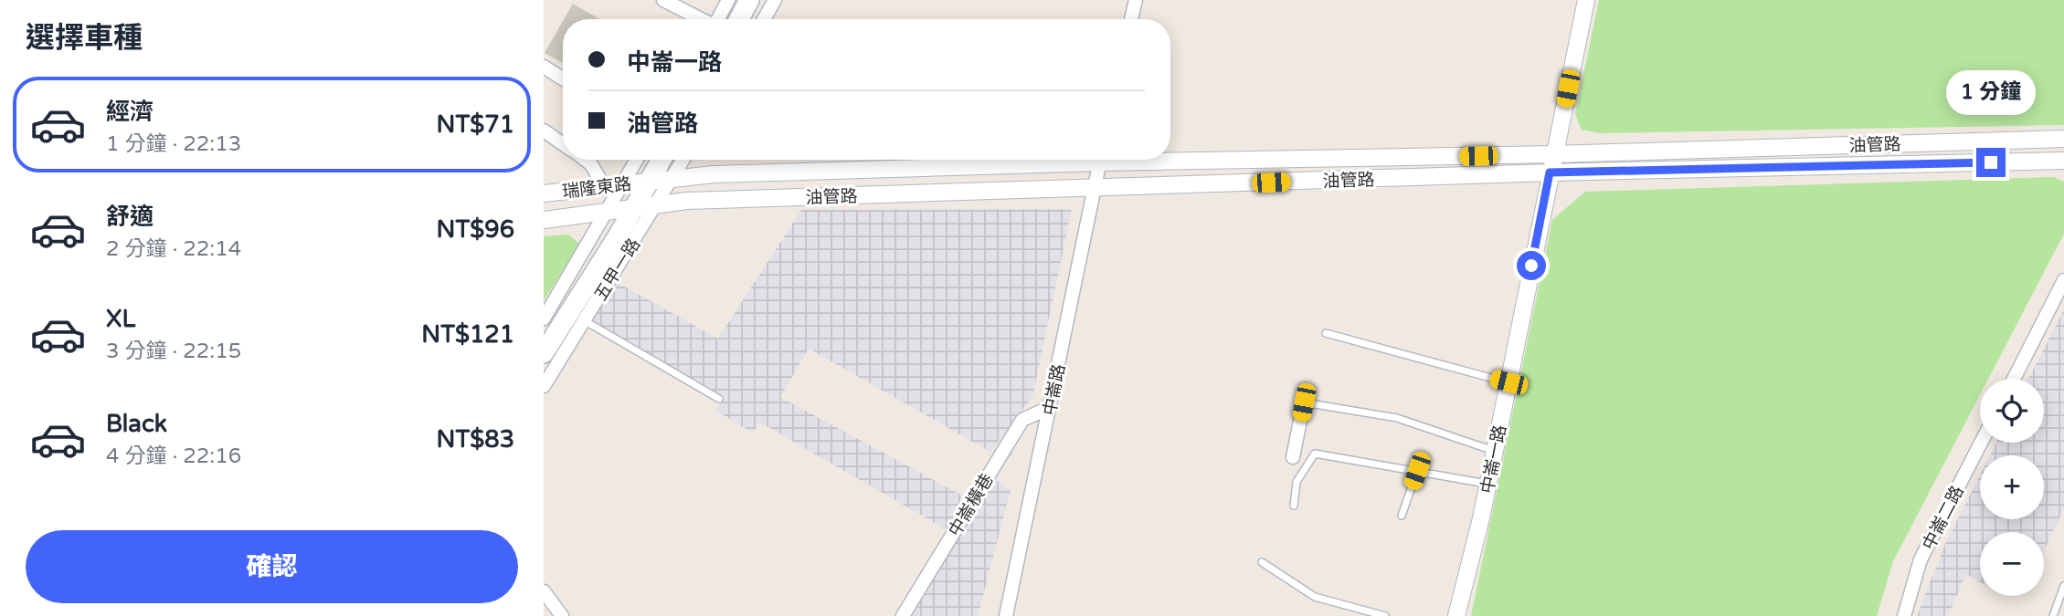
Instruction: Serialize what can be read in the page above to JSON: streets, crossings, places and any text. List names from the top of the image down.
{
  "streets": {
    "main road": ["五甲一路"],
    "street": [
      "油管路",
      "瑞隆東路",
      "中崙路",
      "中崙一路",
      "中崙橫巷",
      "中崙二路"
    ]
  },
  "crossings": [
    ["油管路", "瑞隆東路"],
    ["油管路", "五甲一路"],
    ["油管路", "中崙路"],
    ["油管路", "中崙一路"],
    ["瑞隆東路", "五甲一路"],
    ["中崙路", "中崙橫巷"]
  ],
  "page": {
    "heading": "選擇車種",
    "banner": ["中崙一路", "油管路"],
    "bubble": "1 分鐘",
    "list": [
      {
        "name": "經濟",
        "note": "1 分鐘 · 22:13",
        "value": "NT$71"
      },
      {
        "name": "舒適",
        "note": "2 分鐘 · 22:14",
        "value": "NT$96"
      },
      {
        "name": "XL",
        "note": "3 分鐘 · 22:15",
        "value": "NT$121"
      },
      {
        "name": "Black",
        "note": "4 分鐘 · 22:16",
        "value": "NT$83"
      }
    ],
    "map_buttons": ["+", "−"],
    "buttons": "確認"
  }
}
